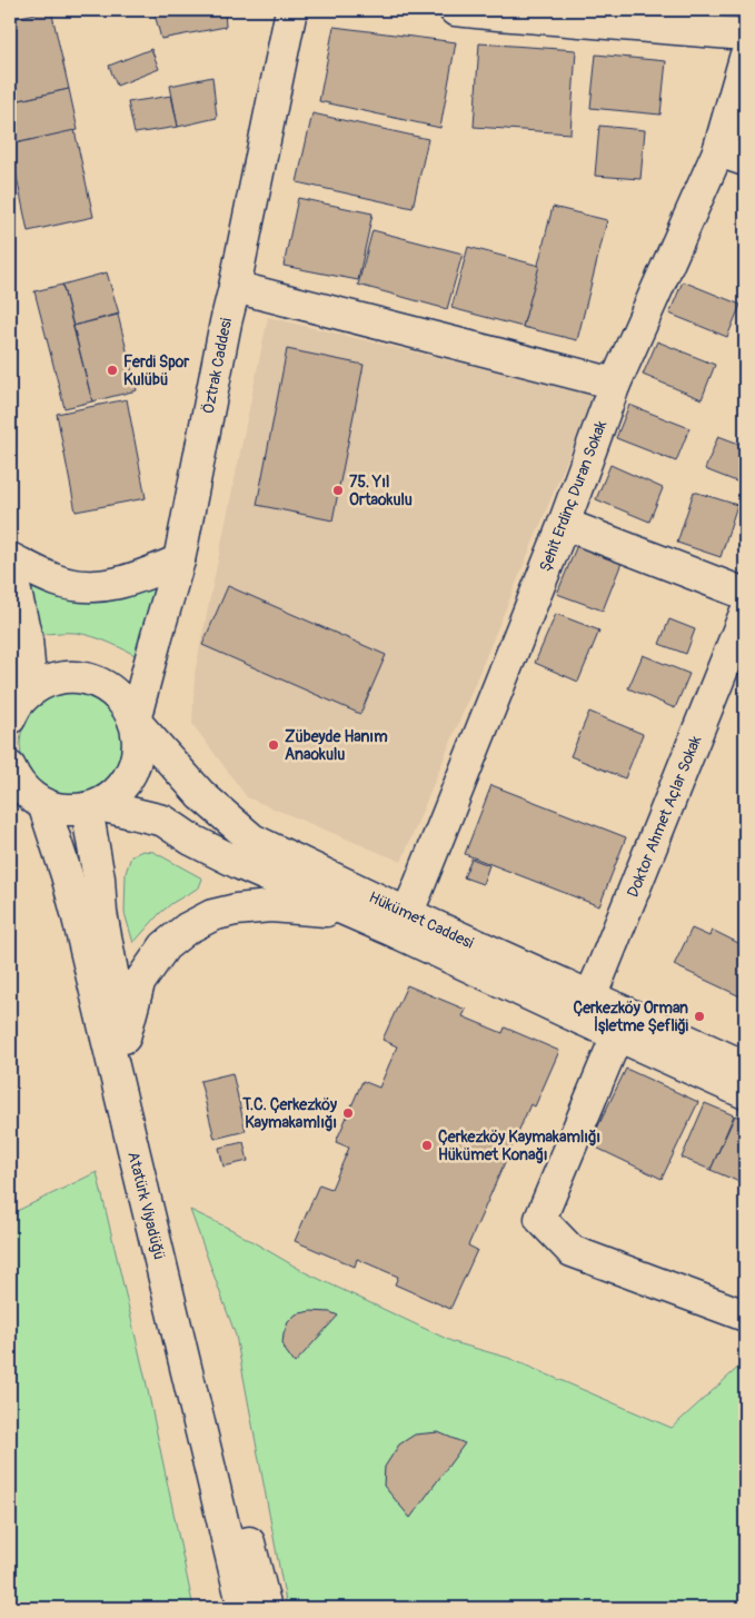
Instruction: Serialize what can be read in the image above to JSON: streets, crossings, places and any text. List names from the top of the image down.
{
  "streets": {
    "main road": [
      "Öztrak Caddesi",
      "Şehit Erdinç Duran Sokak",
      "Doktor Ahmet Açlar Sokak",
      "Hükümet Caddesi",
      "Atatürk Viyadüğü"
    ]
  },
  "crossings": [
    ["Öztrak Caddesi", "Hükümet Caddesi"],
    ["Şehit Erdinç Duran Sokak", "Hükümet Caddesi"],
    ["Doktor Ahmet Açlar Sokak", "Hükümet Caddesi"],
    ["Hükümet Caddesi", "Atatürk Viyadüğü"]
  ],
  "places": [
    "Ferdi Spor Kulübü",
    "75. Yıl Ortaokulu",
    "Zübeyde Hanım Anaokulu",
    "Çerkezköy Orman İşletme Şefliği",
    "T.C. Çerkezköy Kaymakamlığı",
    "Çerkezköy Kaymakamlığı Hükümet Konağı"
  ]
}
